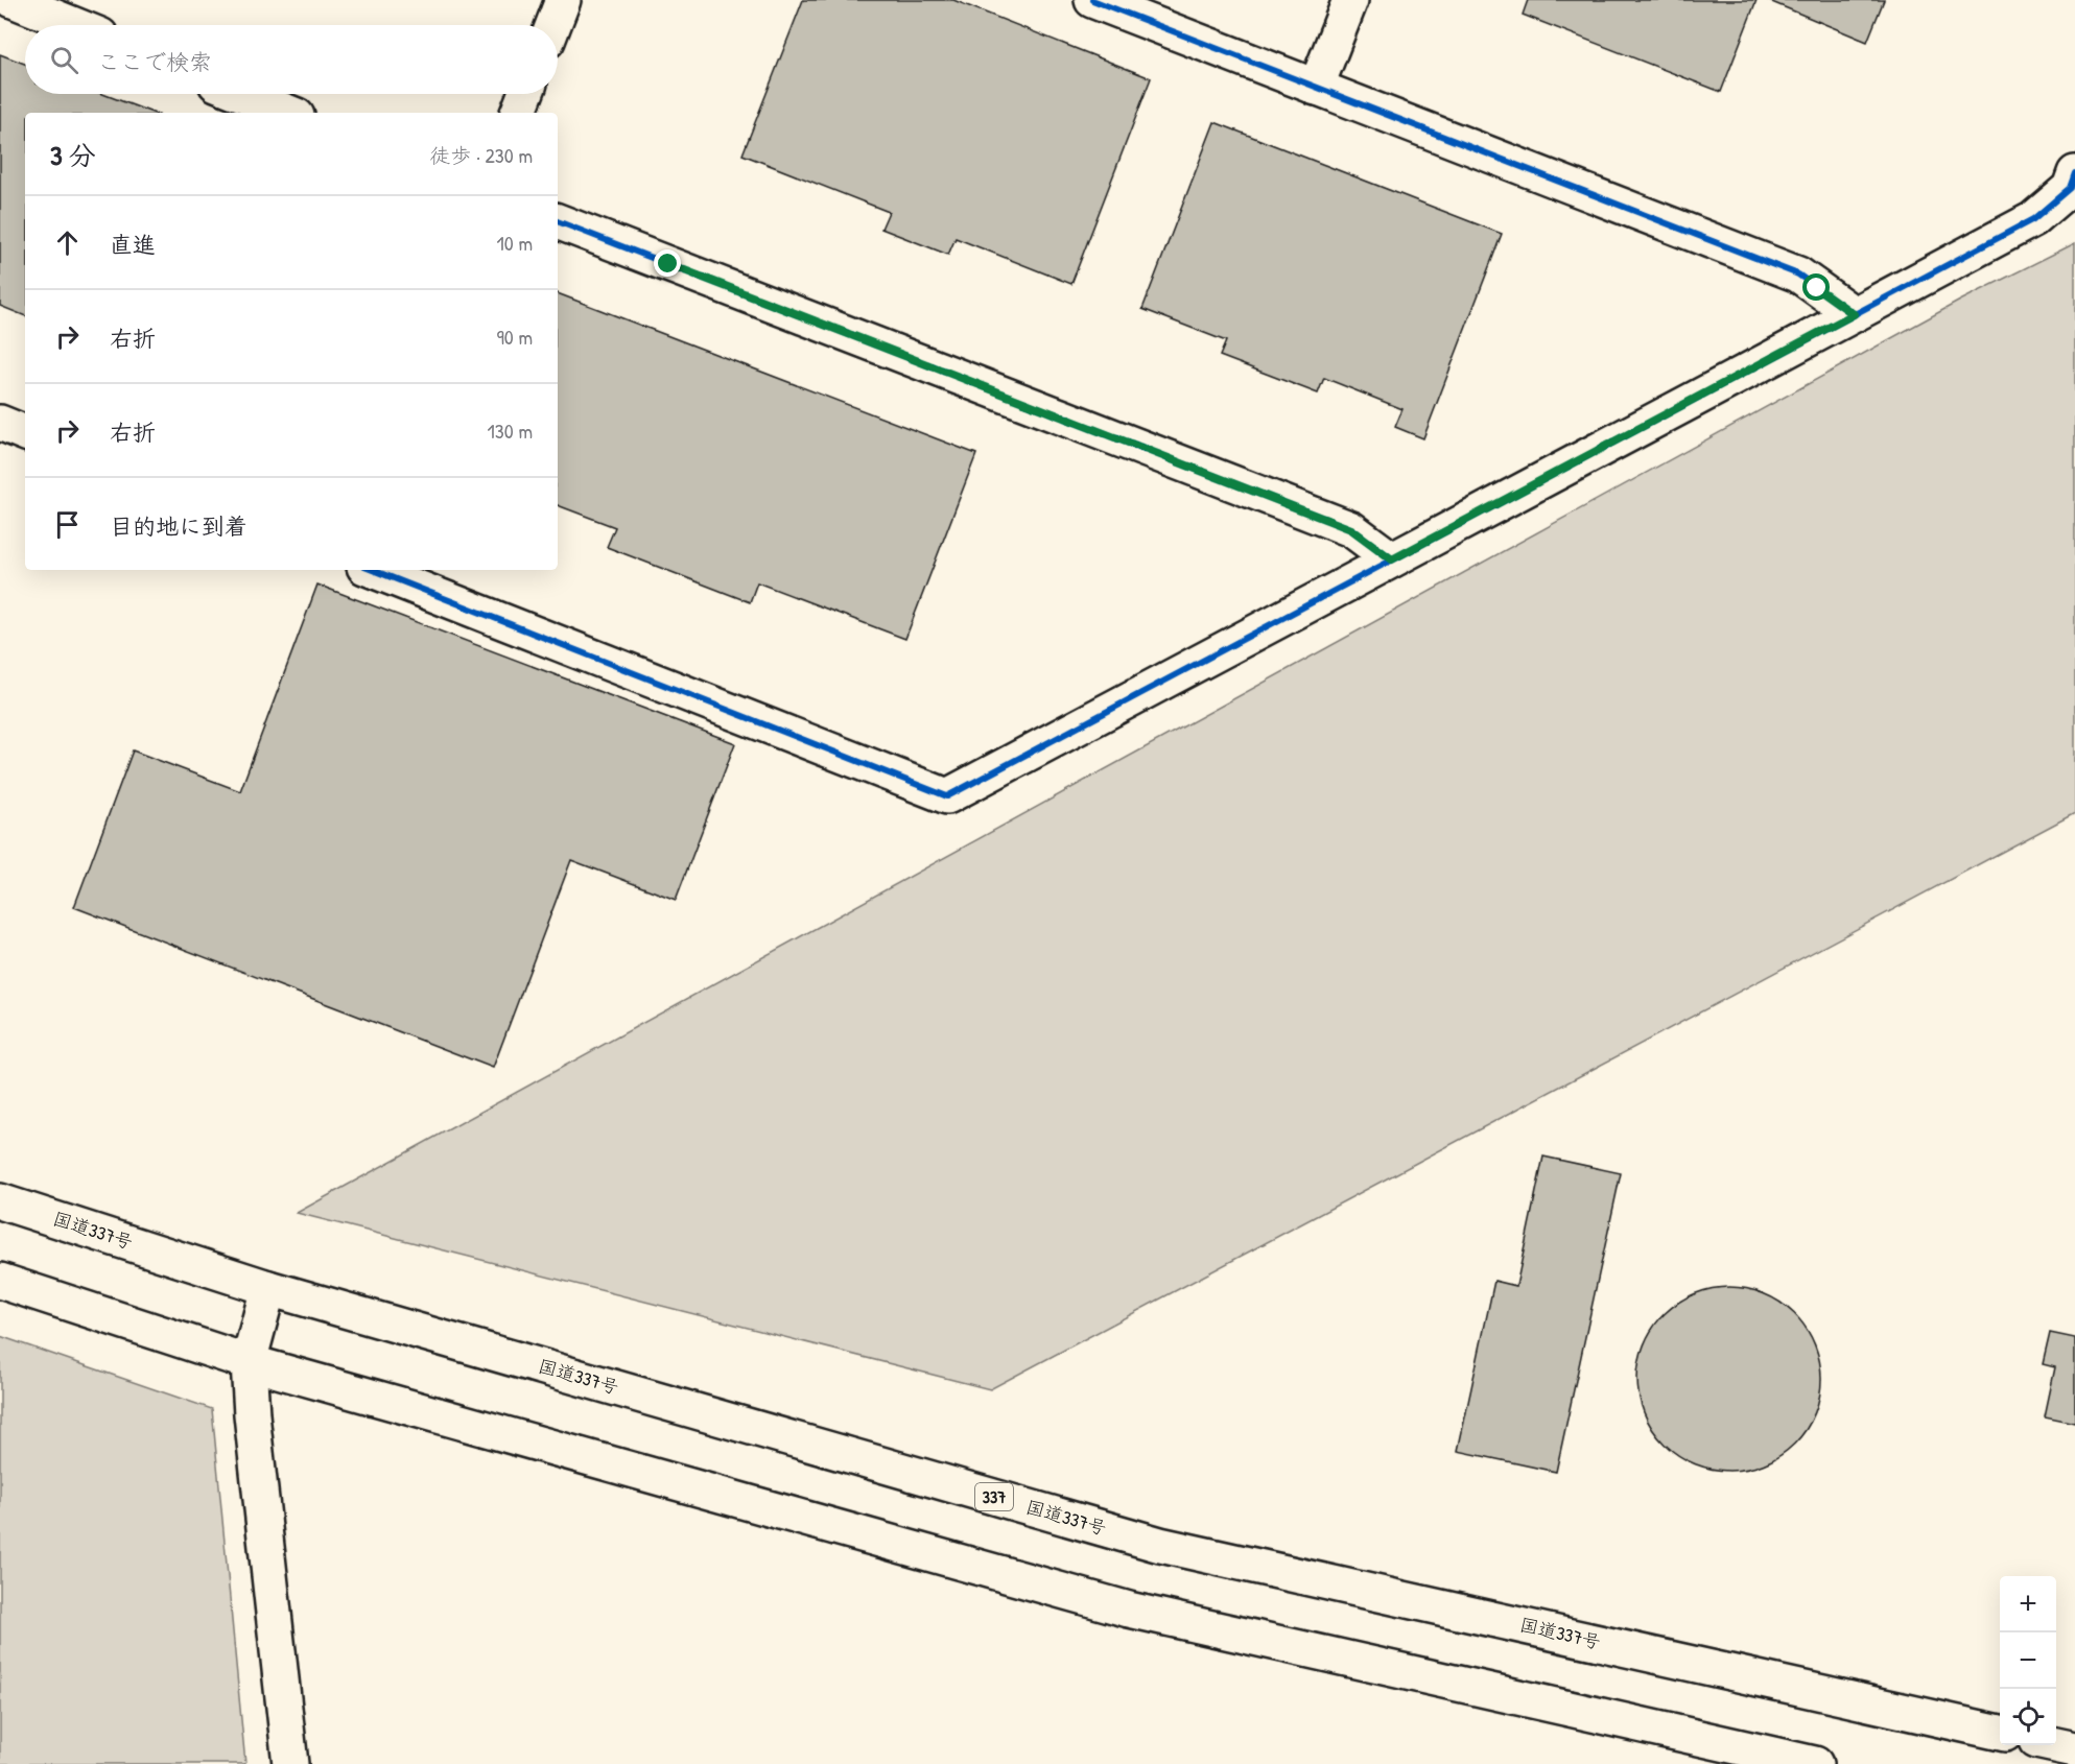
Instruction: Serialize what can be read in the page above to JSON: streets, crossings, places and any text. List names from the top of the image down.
{
  "streets": {
    "main road": ["国道337号", "337"]
  },
  "page": {
    "search": "ここで検索",
    "heading": ["3 分", "徒歩 · 230 m"],
    "list": [
      ["直進", "10 m"],
      ["右折", "90 m"],
      ["右折", "130 m"],
      "目的地に到着"
    ],
    "map_buttons": ["+", "−"]
  }
}
